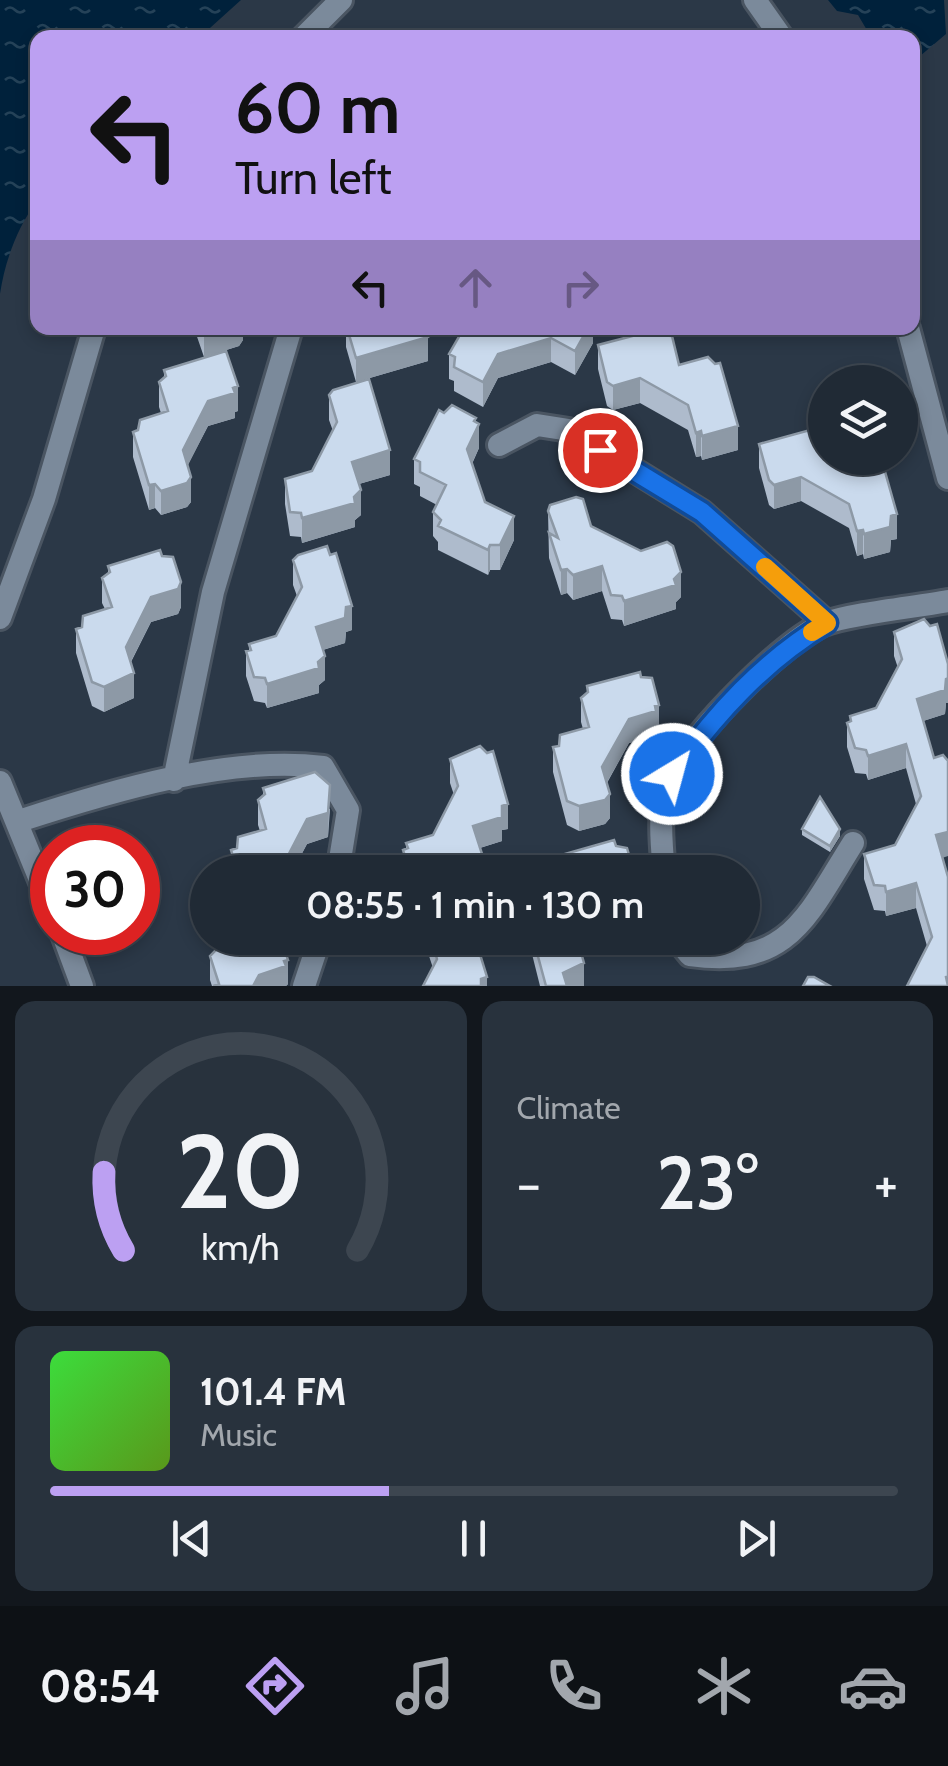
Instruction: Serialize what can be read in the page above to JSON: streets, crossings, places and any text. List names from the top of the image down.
{
  "page": {
    "turn": ["60 m", "Turn left"],
    "limit": "30",
    "trip": "08:55 · 1 min · 130 m",
    "tile": "Climate",
    "heat": ["−", "23°", "+"],
    "song": ["101.4 FM", "Music"],
    "tabs": "08:54",
    "gauge": ["20", "km/h"]
  }
}
